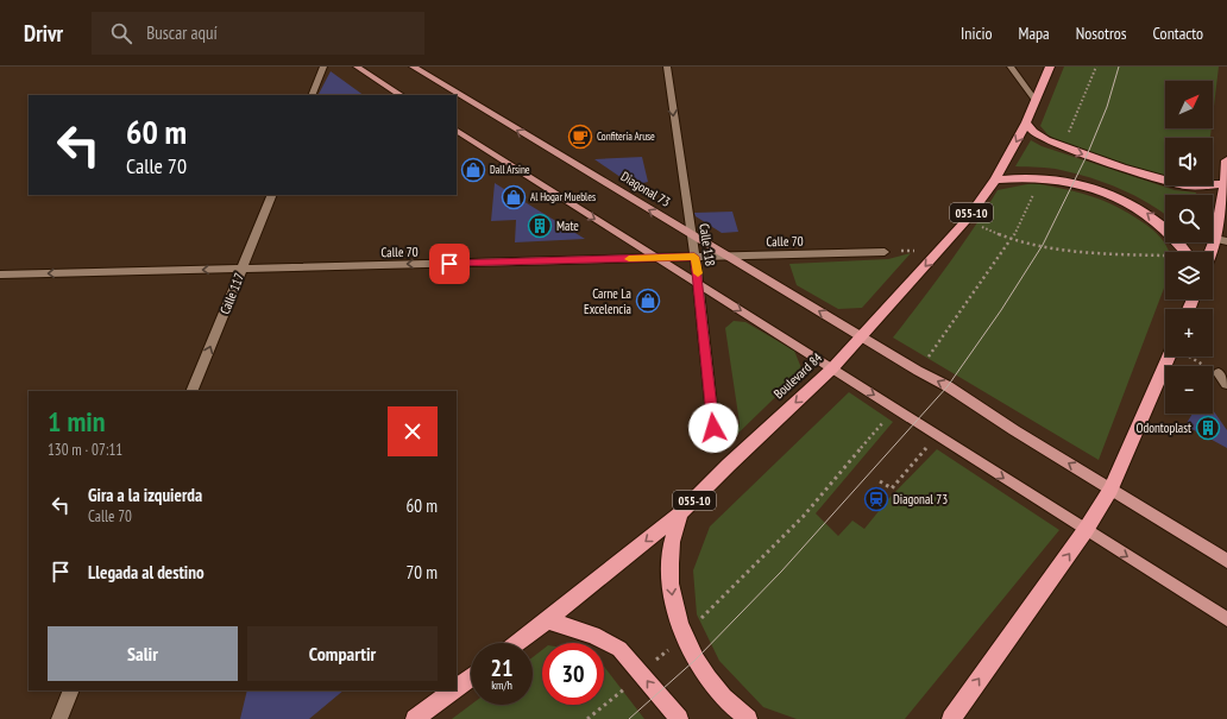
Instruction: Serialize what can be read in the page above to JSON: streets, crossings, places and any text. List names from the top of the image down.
{
  "streets": {
    "highway": ["055-10", "Boulevard 84"],
    "main road": ["Diagonal 73"],
    "street": ["Calle 70", "Calle 118", "Calle 117"]
  },
  "crossings": [
    ["Diagonal 73", "Calle 70"],
    ["Diagonal 73", "Calle 118"],
    ["Diagonal 73", "Boulevard 84"],
    ["Calle 70", "Calle 118"],
    ["Calle 70", "Calle 117"]
  ],
  "one_way": [
    "Calle 70",
    "Calle 118",
    "Calle 117",
    "Boulevard 84"
  ],
  "places": {
    "cafe": ["Confitería Aruse"],
    "shop": ["Dall Arsine", "Al Hogar Muebles", "Carne La Excelencia"],
    "building": ["Mate", "Odontoplast"],
    "station": ["Diagonal 73"]
  },
  "north": "top right",
  "page": {
    "header": "Drivr",
    "search": "Buscar aquí",
    "nav": [
      "Inicio",
      "Mapa",
      "Nosotros",
      "Contacto"
    ],
    "map_buttons": ["+", "−"],
    "turn": ["60 m", "Calle 70"],
    "heading": ["1 min", "130 m · 07:11"],
    "list": [
      {
        "name": "Gira a la izquierda",
        "note": "Calle 70",
        "value": "60 m"
      },
      {
        "name": "Llegada al destino",
        "value": "70 m"
      }
    ],
    "buttons": ["Salir", "Compartir"],
    "speed": "21 km/h",
    "limit": "30"
  }
}
